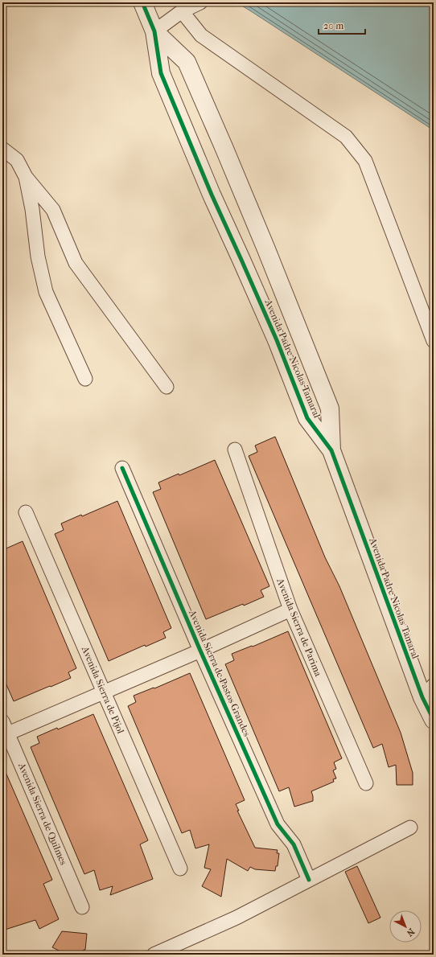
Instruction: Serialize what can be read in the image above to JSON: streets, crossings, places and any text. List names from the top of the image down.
{
  "streets": {
    "street": [
      "Avenida Padre Nicolas Tamaral",
      "Avenida Sierra de Parima",
      "Avenida Sierra de Pastos Grandes",
      "Avenida Sierra de Pijol",
      "Avenida Sierra de Quilmes"
    ]
  },
  "scale_bar": "20 m",
  "north": "bottom right"
}
